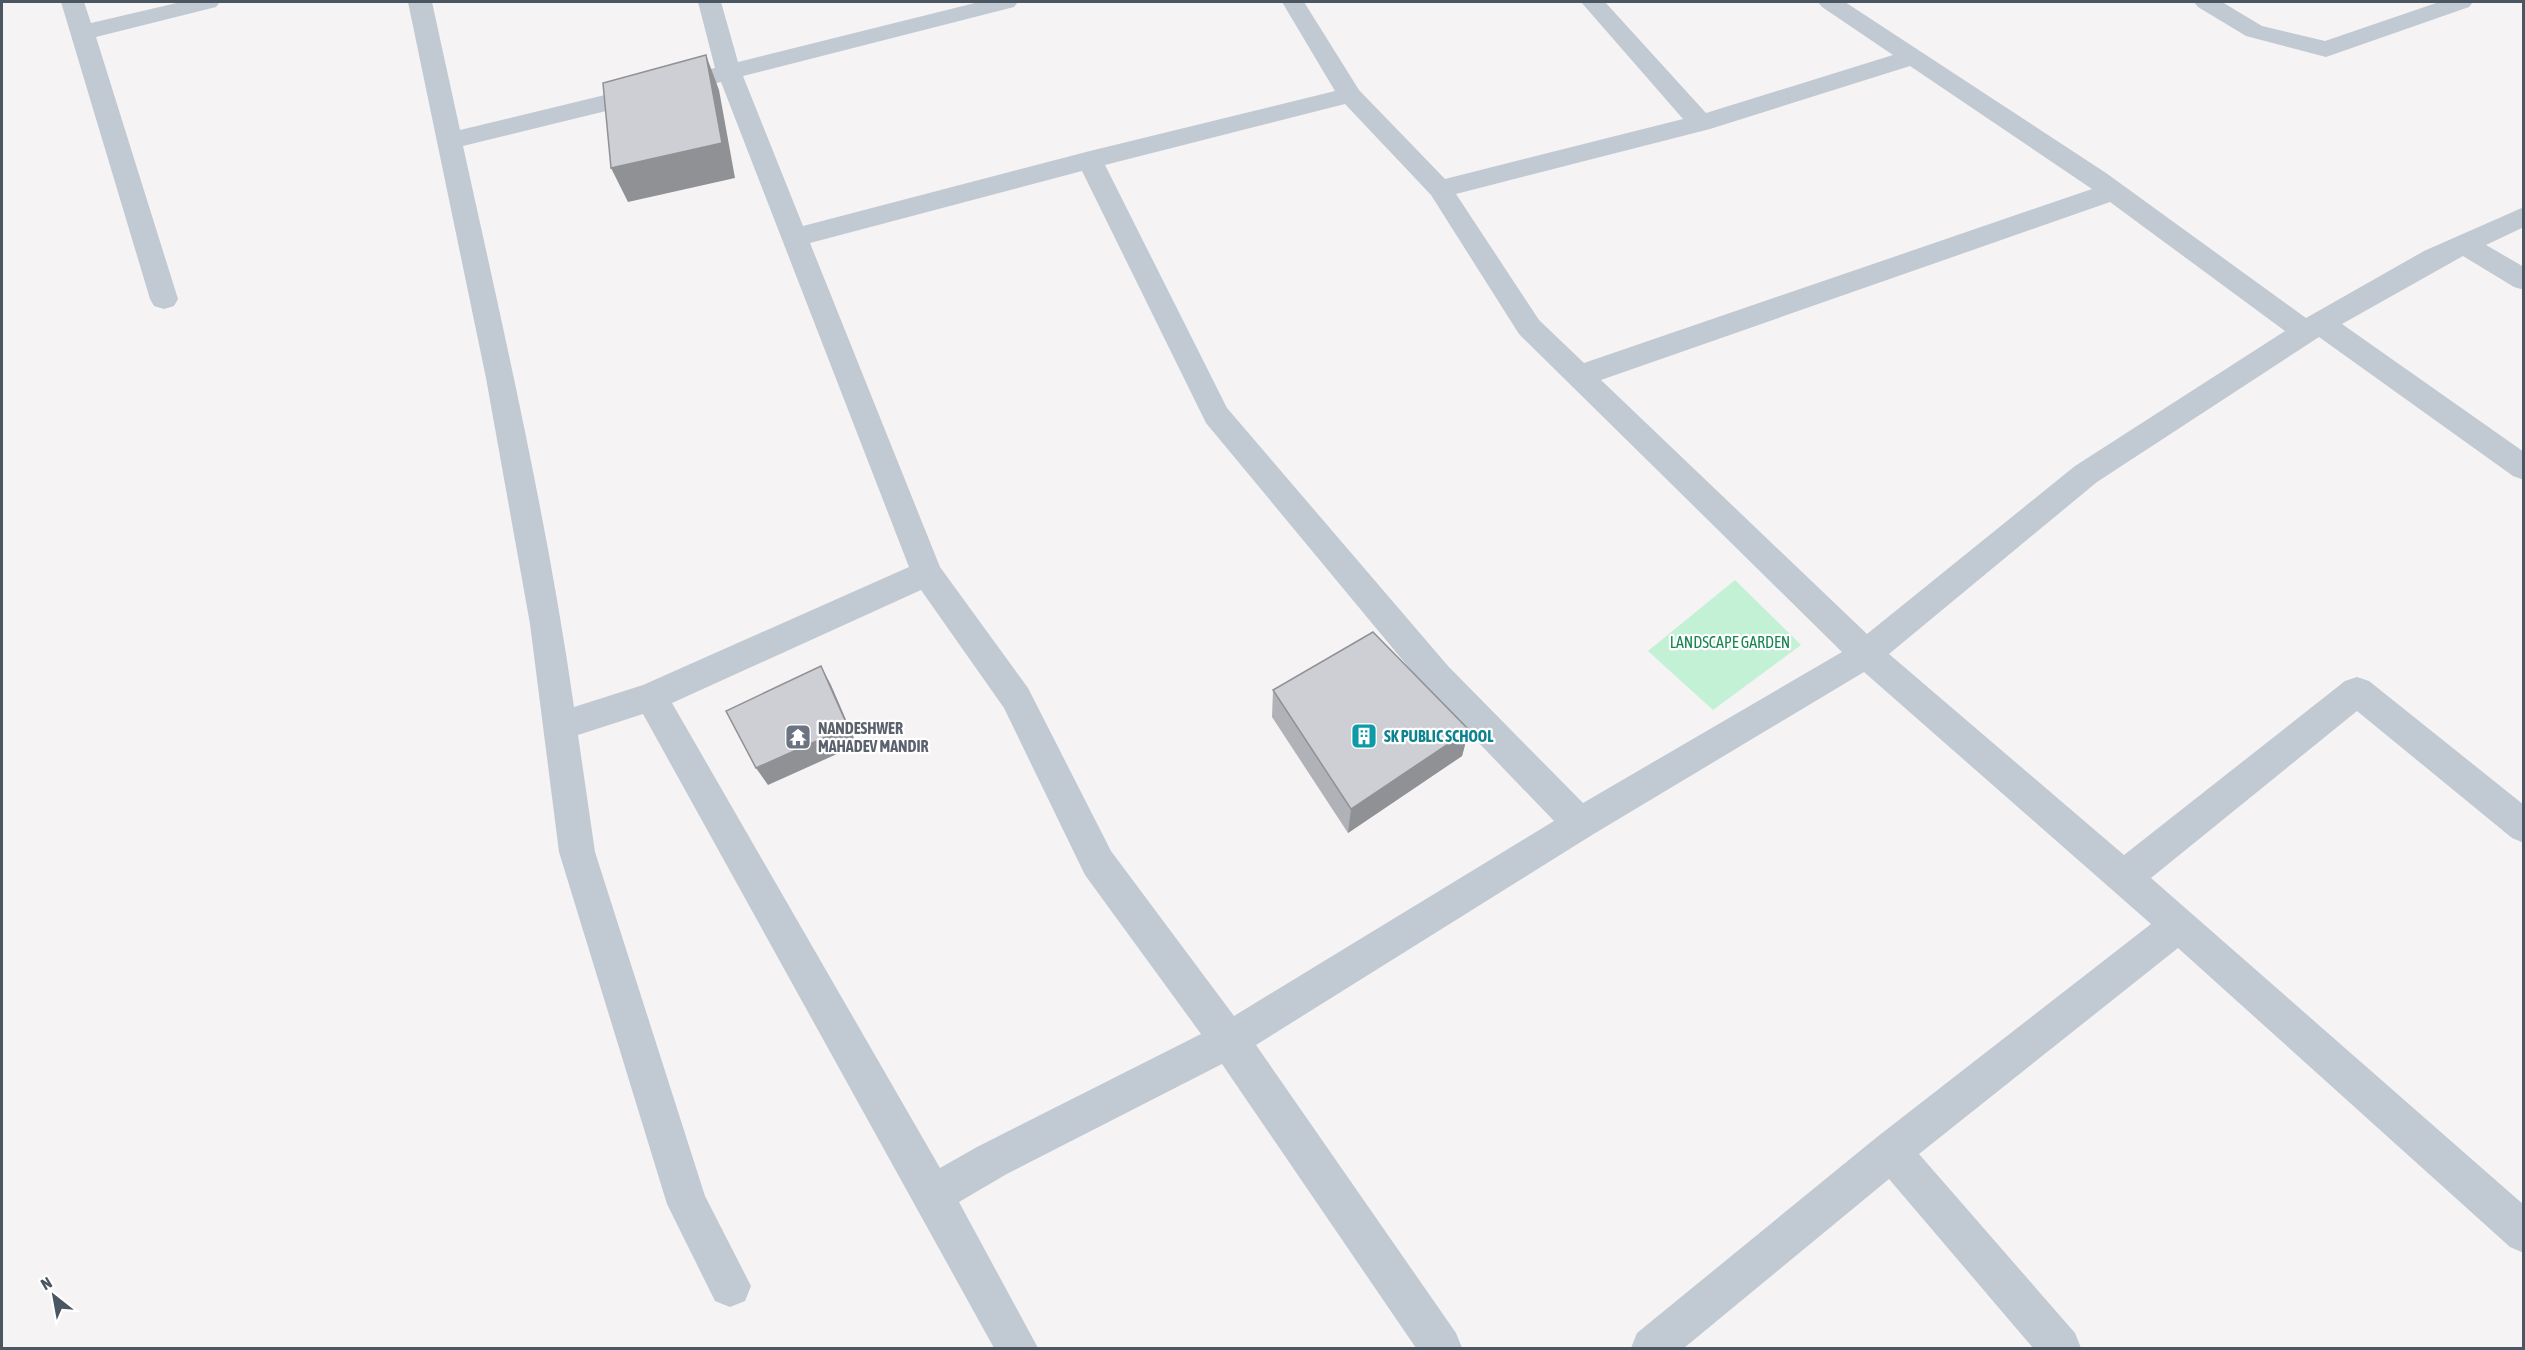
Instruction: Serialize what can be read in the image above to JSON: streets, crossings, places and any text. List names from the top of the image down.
{
  "parks": ["LANDSCAPE GARDEN"],
  "places": {
    "building": ["SK PUBLIC SCHOOL"],
    "temple": ["NANDESHWER MAHADEV MANDIR"]
  },
  "north": "top left"
}
